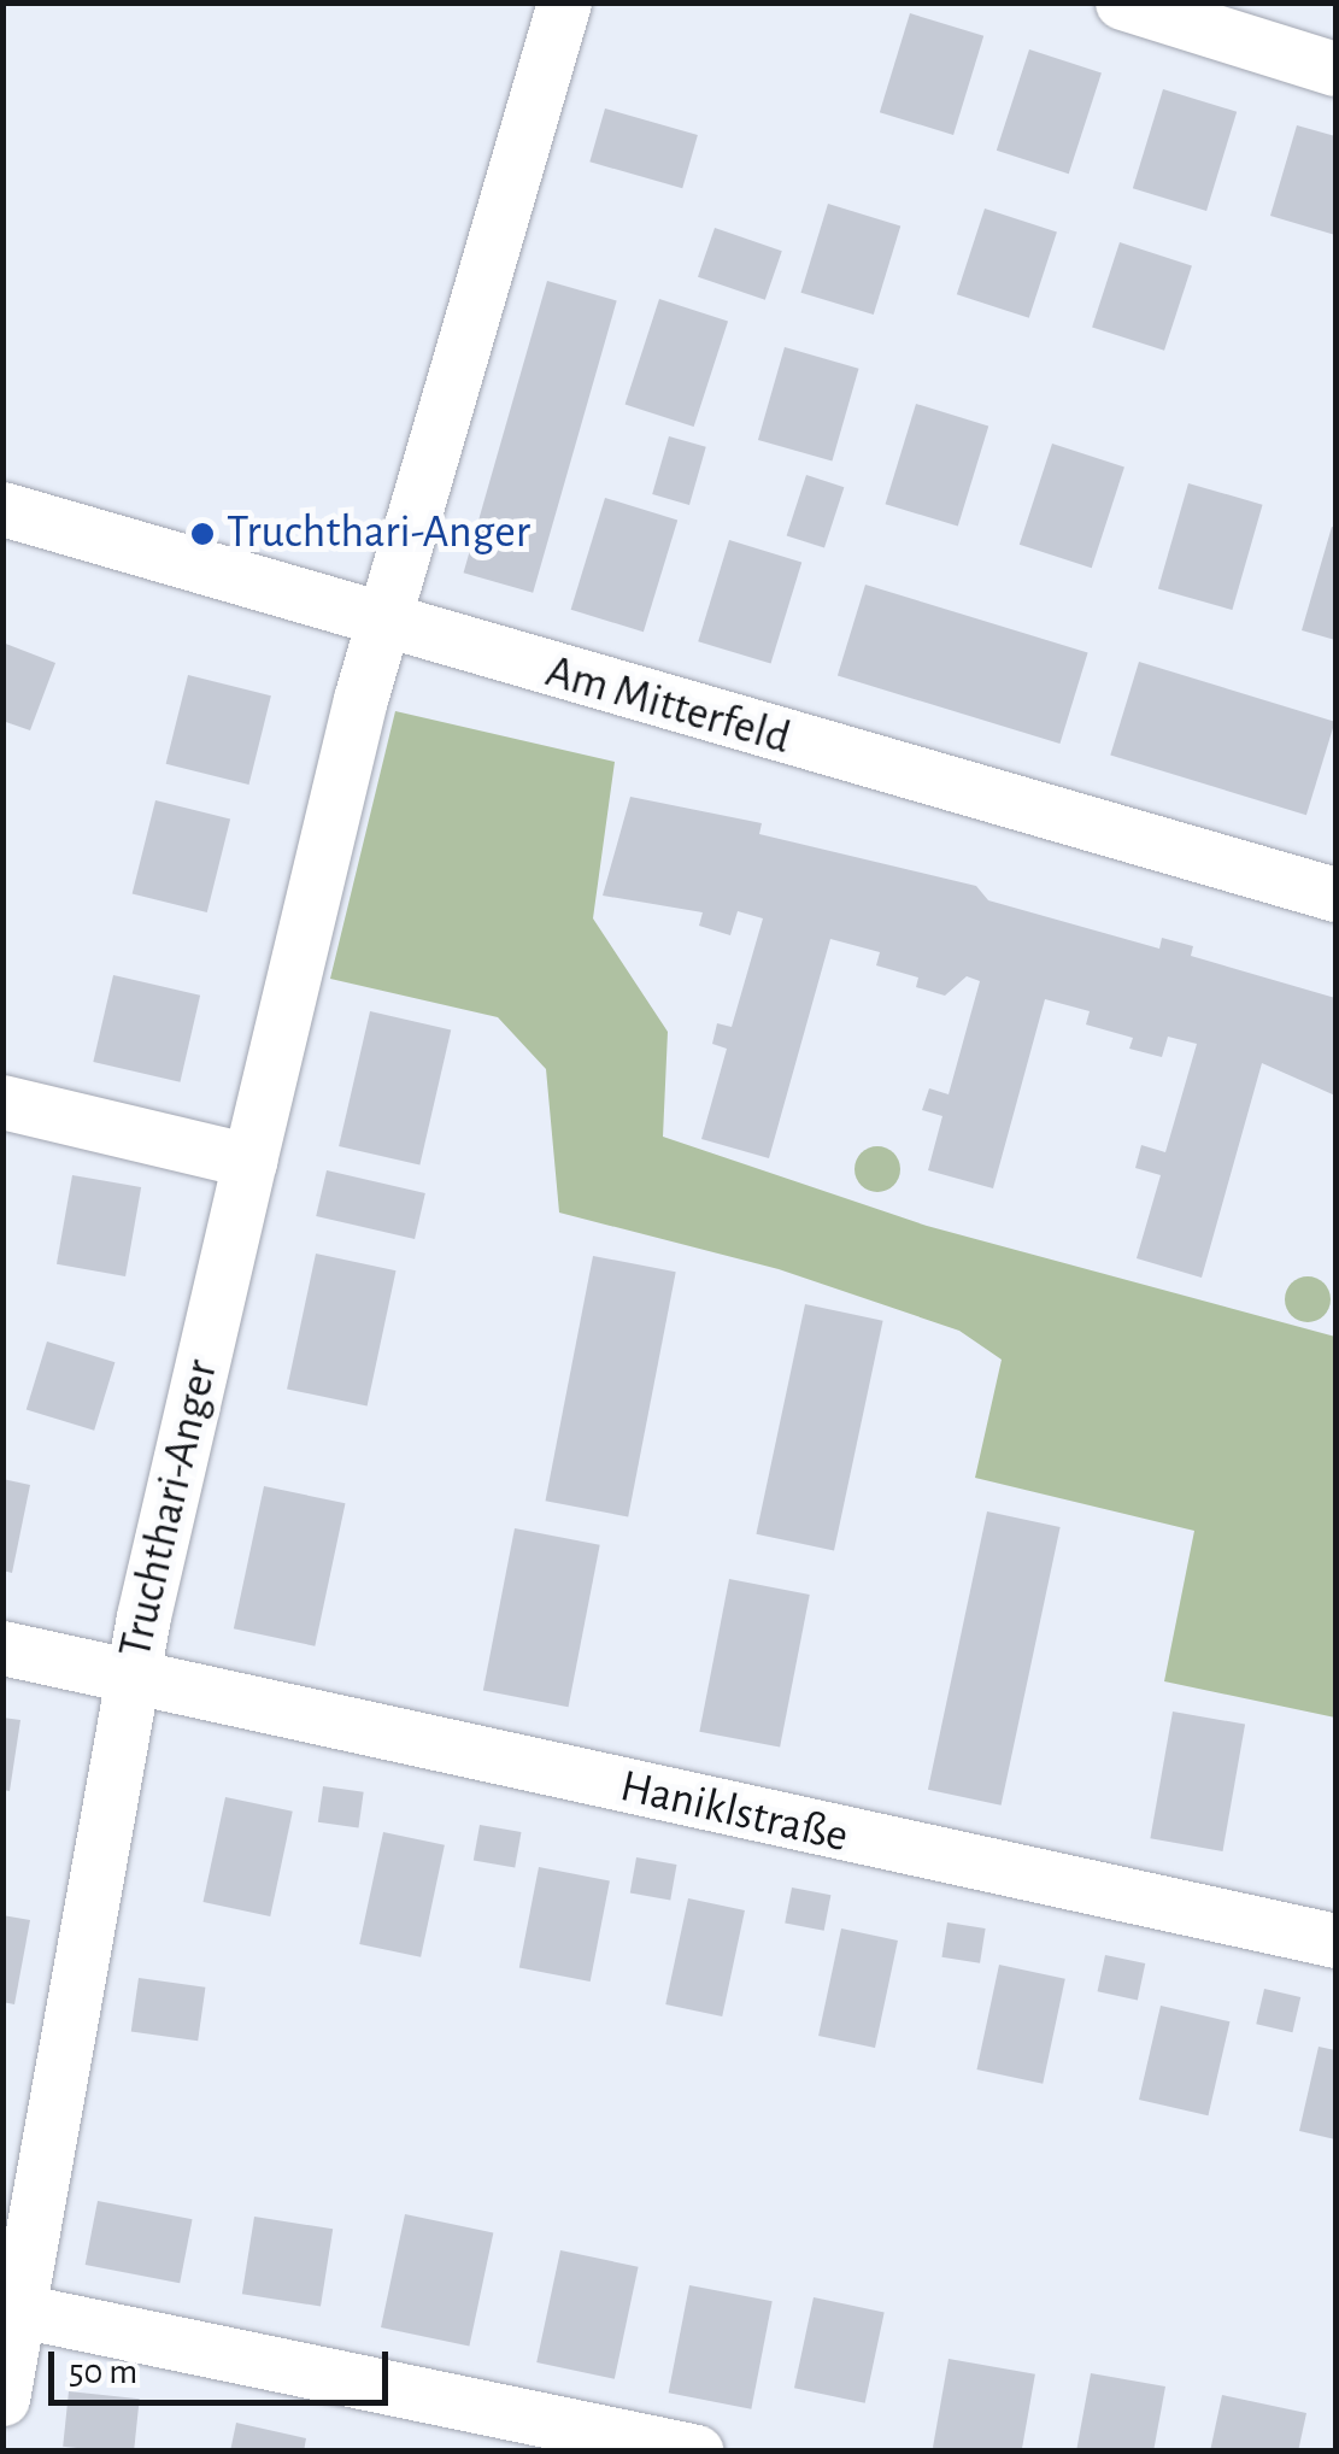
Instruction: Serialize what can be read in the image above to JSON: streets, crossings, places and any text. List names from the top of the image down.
{
  "streets": {
    "street": ["Am Mitterfeld", "Truchthari-Anger", "Haniklstraße"]
  },
  "crossings": [
    ["Am Mitterfeld", "Truchthari-Anger"],
    ["Truchthari-Anger", "Haniklstraße"]
  ],
  "places": ["Truchthari-Anger"],
  "scale_bar": "50 m"
}
